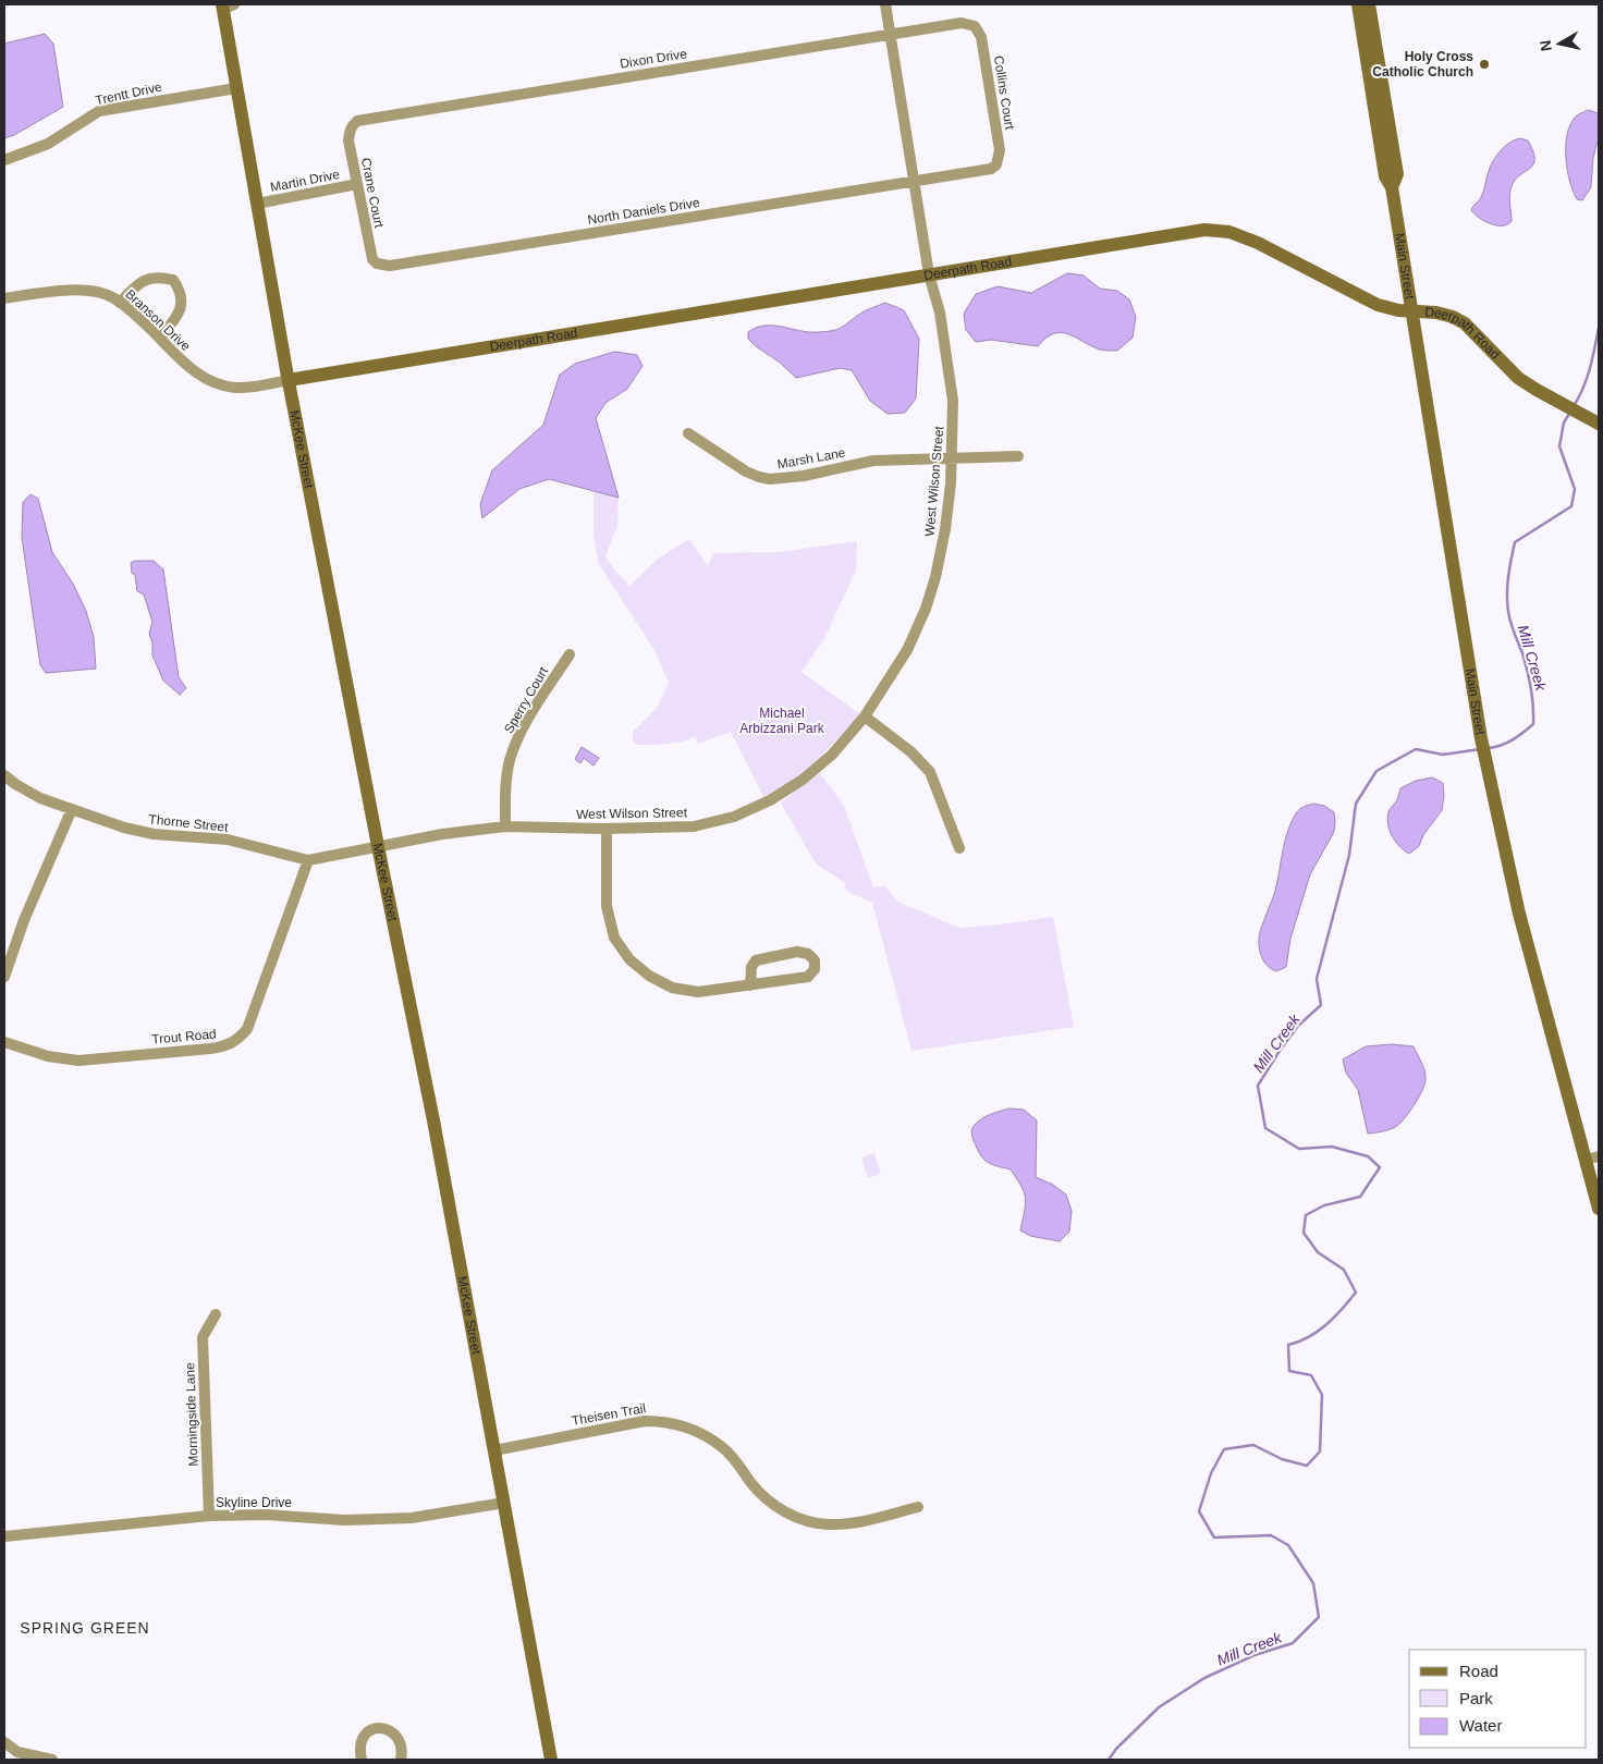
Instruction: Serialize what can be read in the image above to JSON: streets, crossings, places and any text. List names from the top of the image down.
{
  "streets": {
    "street": [
      "Dixon Drive",
      "Collins Court",
      "Trentt Drive",
      "Martin Drive",
      "Crane Court",
      "North Daniels Drive",
      "Main Street",
      "Deerpath Road",
      "Branson Drive",
      "McKee Street",
      "Marsh Lane",
      "West Wilson Street",
      "Sperry Court",
      "Thorne Street",
      "Trout Road",
      "Morningside Lane",
      "Theisen Trail",
      "Skyline Drive"
    ]
  },
  "crossings": [
    ["Dixon Drive", "Collins Court"],
    ["Dixon Drive", "Crane Court"],
    ["Dixon Drive", "West Wilson Street"],
    ["Collins Court", "North Daniels Drive"],
    ["Trentt Drive", "McKee Street"],
    ["Martin Drive", "Crane Court"],
    ["Martin Drive", "McKee Street"],
    ["Crane Court", "North Daniels Drive"],
    ["North Daniels Drive", "West Wilson Street"],
    ["Main Street", "Deerpath Road"],
    ["Deerpath Road", "Branson Drive"],
    ["Deerpath Road", "McKee Street"],
    ["Deerpath Road", "West Wilson Street"],
    ["Branson Drive", "McKee Street"],
    ["McKee Street", "West Wilson Street"],
    ["McKee Street", "Thorne Street"],
    ["McKee Street", "Theisen Trail"],
    ["McKee Street", "Skyline Drive"],
    ["Marsh Lane", "West Wilson Street"],
    ["West Wilson Street", "Sperry Court"],
    ["West Wilson Street", "Thorne Street"],
    ["Thorne Street", "Trout Road"],
    ["Morningside Lane", "Skyline Drive"]
  ],
  "districts": ["SPRING GREEN"],
  "water": ["Mill Creek"],
  "parks": ["Michael Arbizzani Park"],
  "places": ["Holy Cross Catholic Church"],
  "legend": ["Road", "Park", "Water"],
  "north": "left"
}
